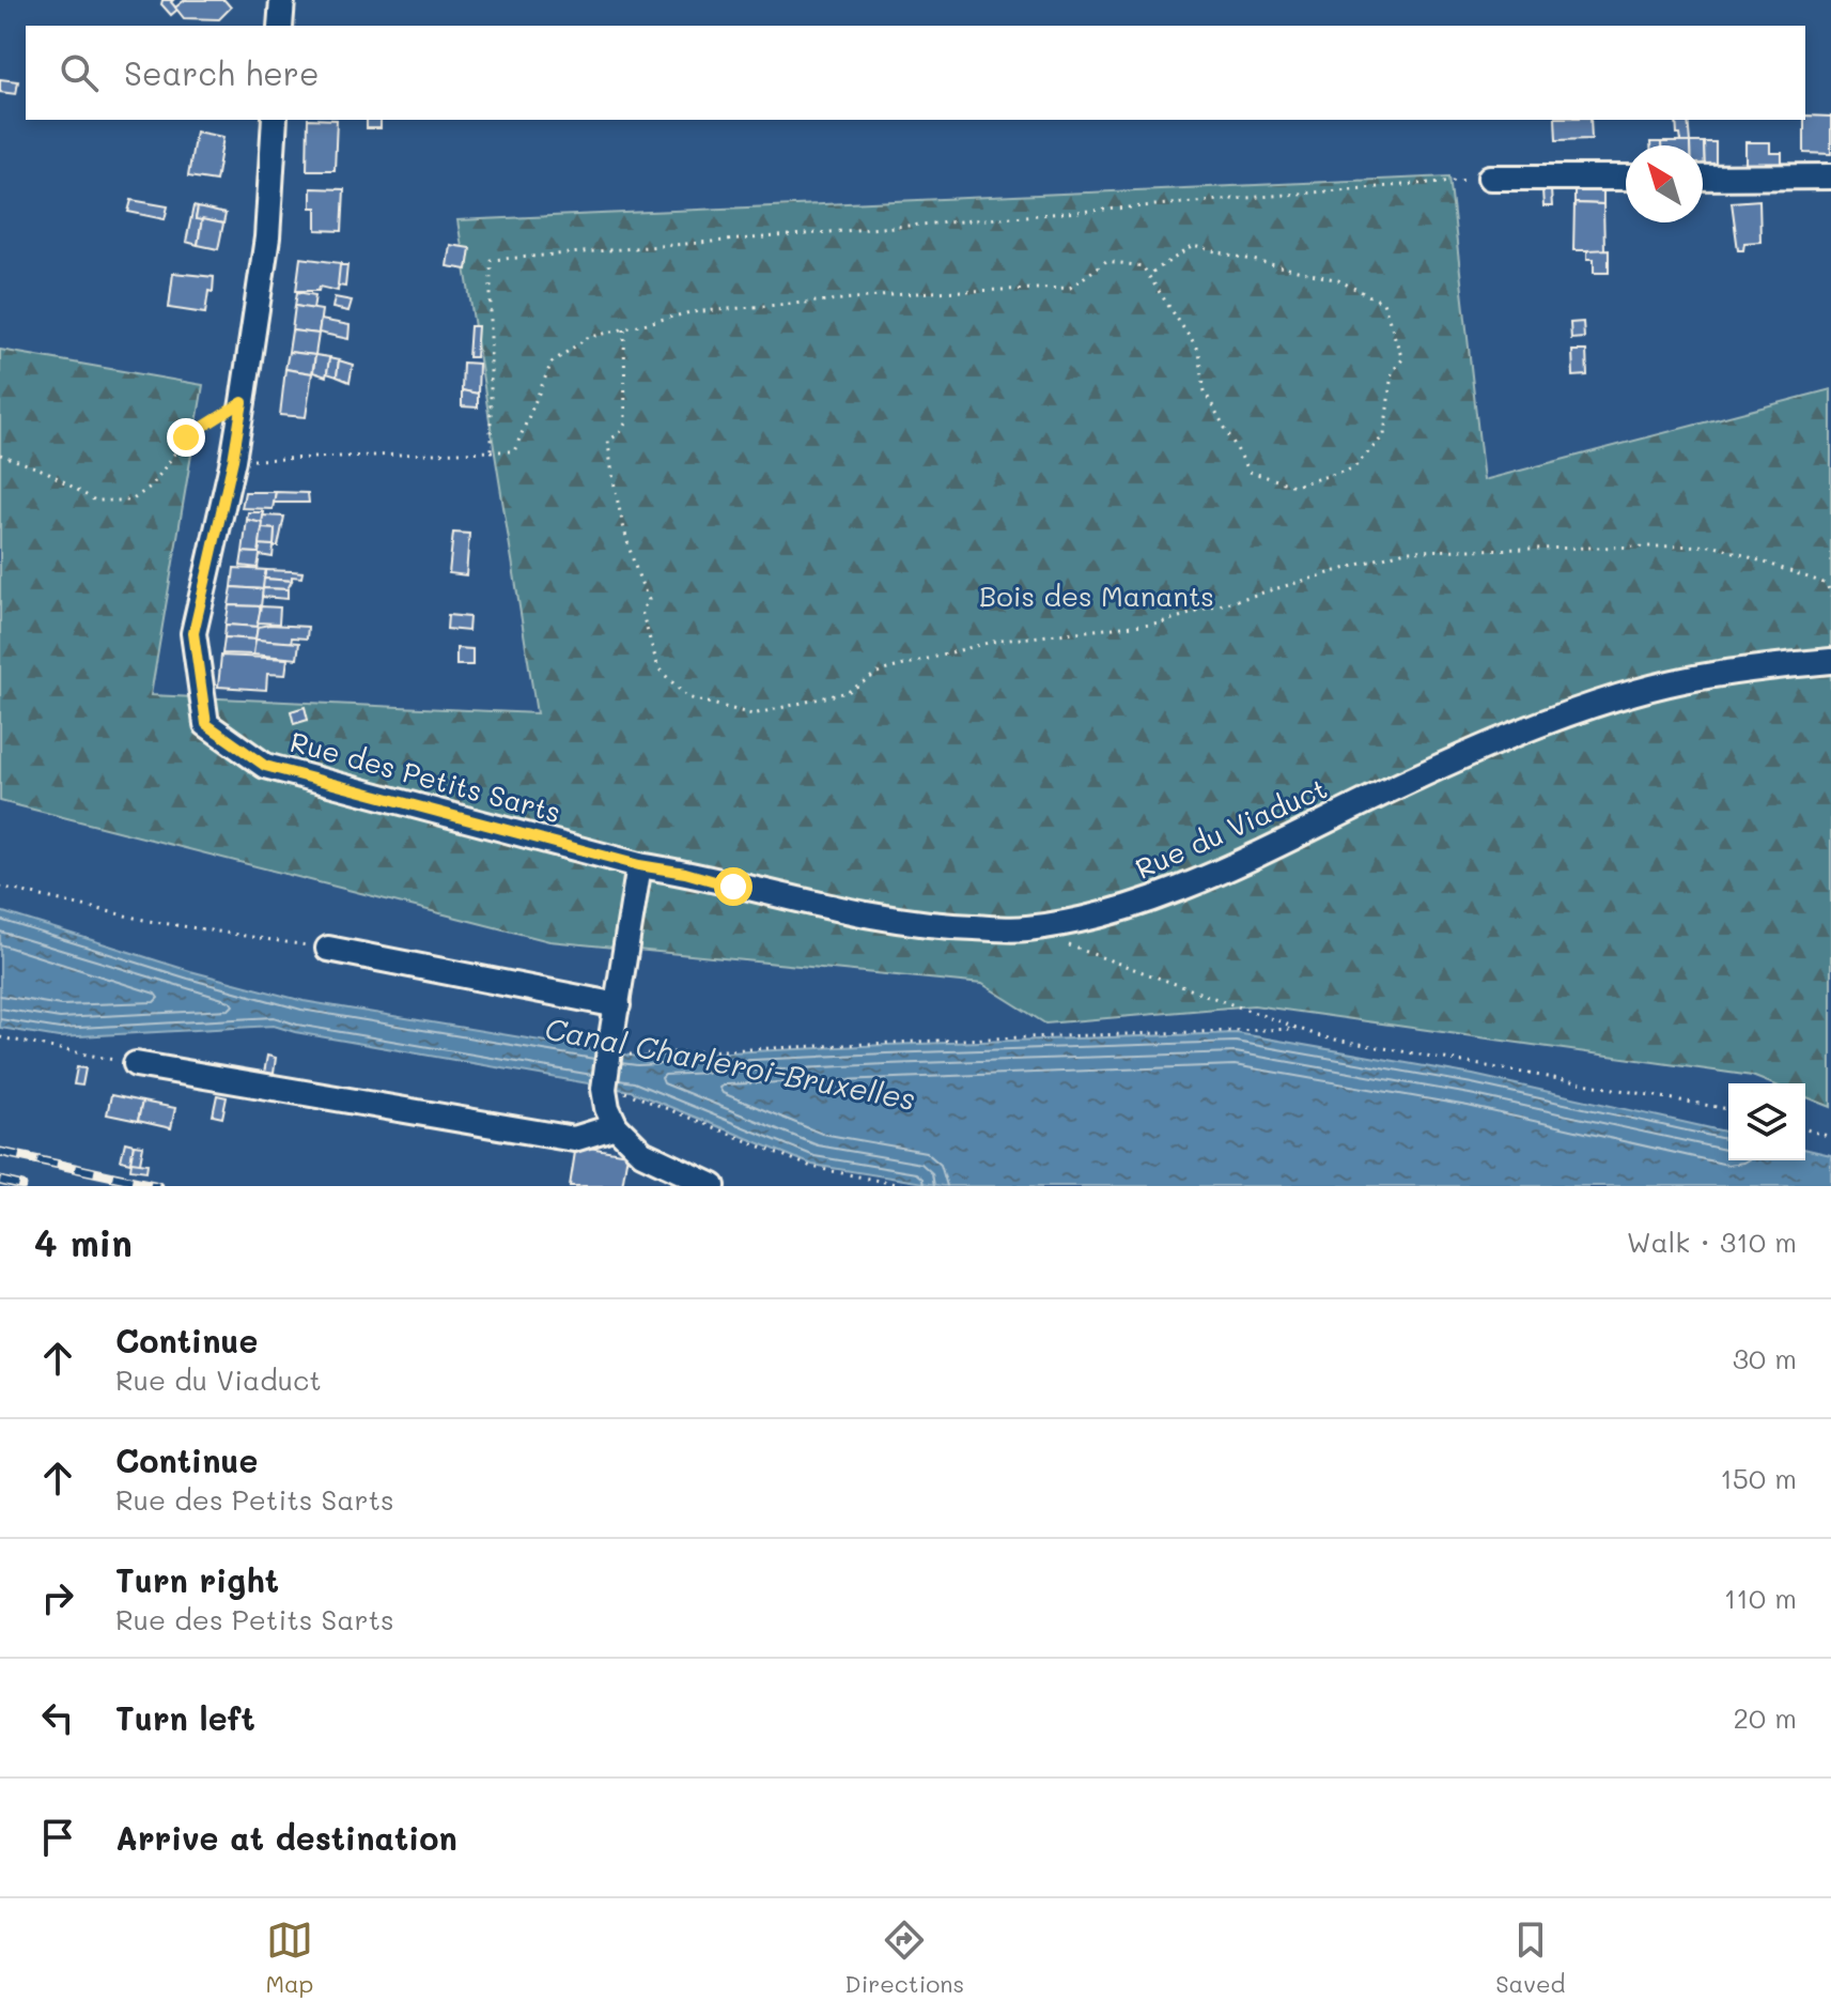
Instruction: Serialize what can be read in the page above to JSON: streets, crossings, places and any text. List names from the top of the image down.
{
  "streets": {
    "street": ["Rue des Petits Sarts", "Rue du Viaduct"]
  },
  "crossings": [
    ["Rue des Petits Sarts", "Rue du Viaduct"]
  ],
  "water": ["Canal Charleroi-Bruxelles"],
  "parks": ["Bois des Manants"],
  "north": "top left",
  "page": {
    "search": "Search here",
    "heading": ["4 min", "Walk · 310 m"],
    "list": [
      ["Continue", "Rue du Viaduct", "30 m"],
      ["Continue", "Rue des Petits Sarts", "150 m"],
      ["Turn right", "Rue des Petits Sarts", "110 m"],
      ["Turn left", "20 m"],
      "Arrive at destination"
    ],
    "nav": ["Map", "Directions", "Saved"]
  }
}
